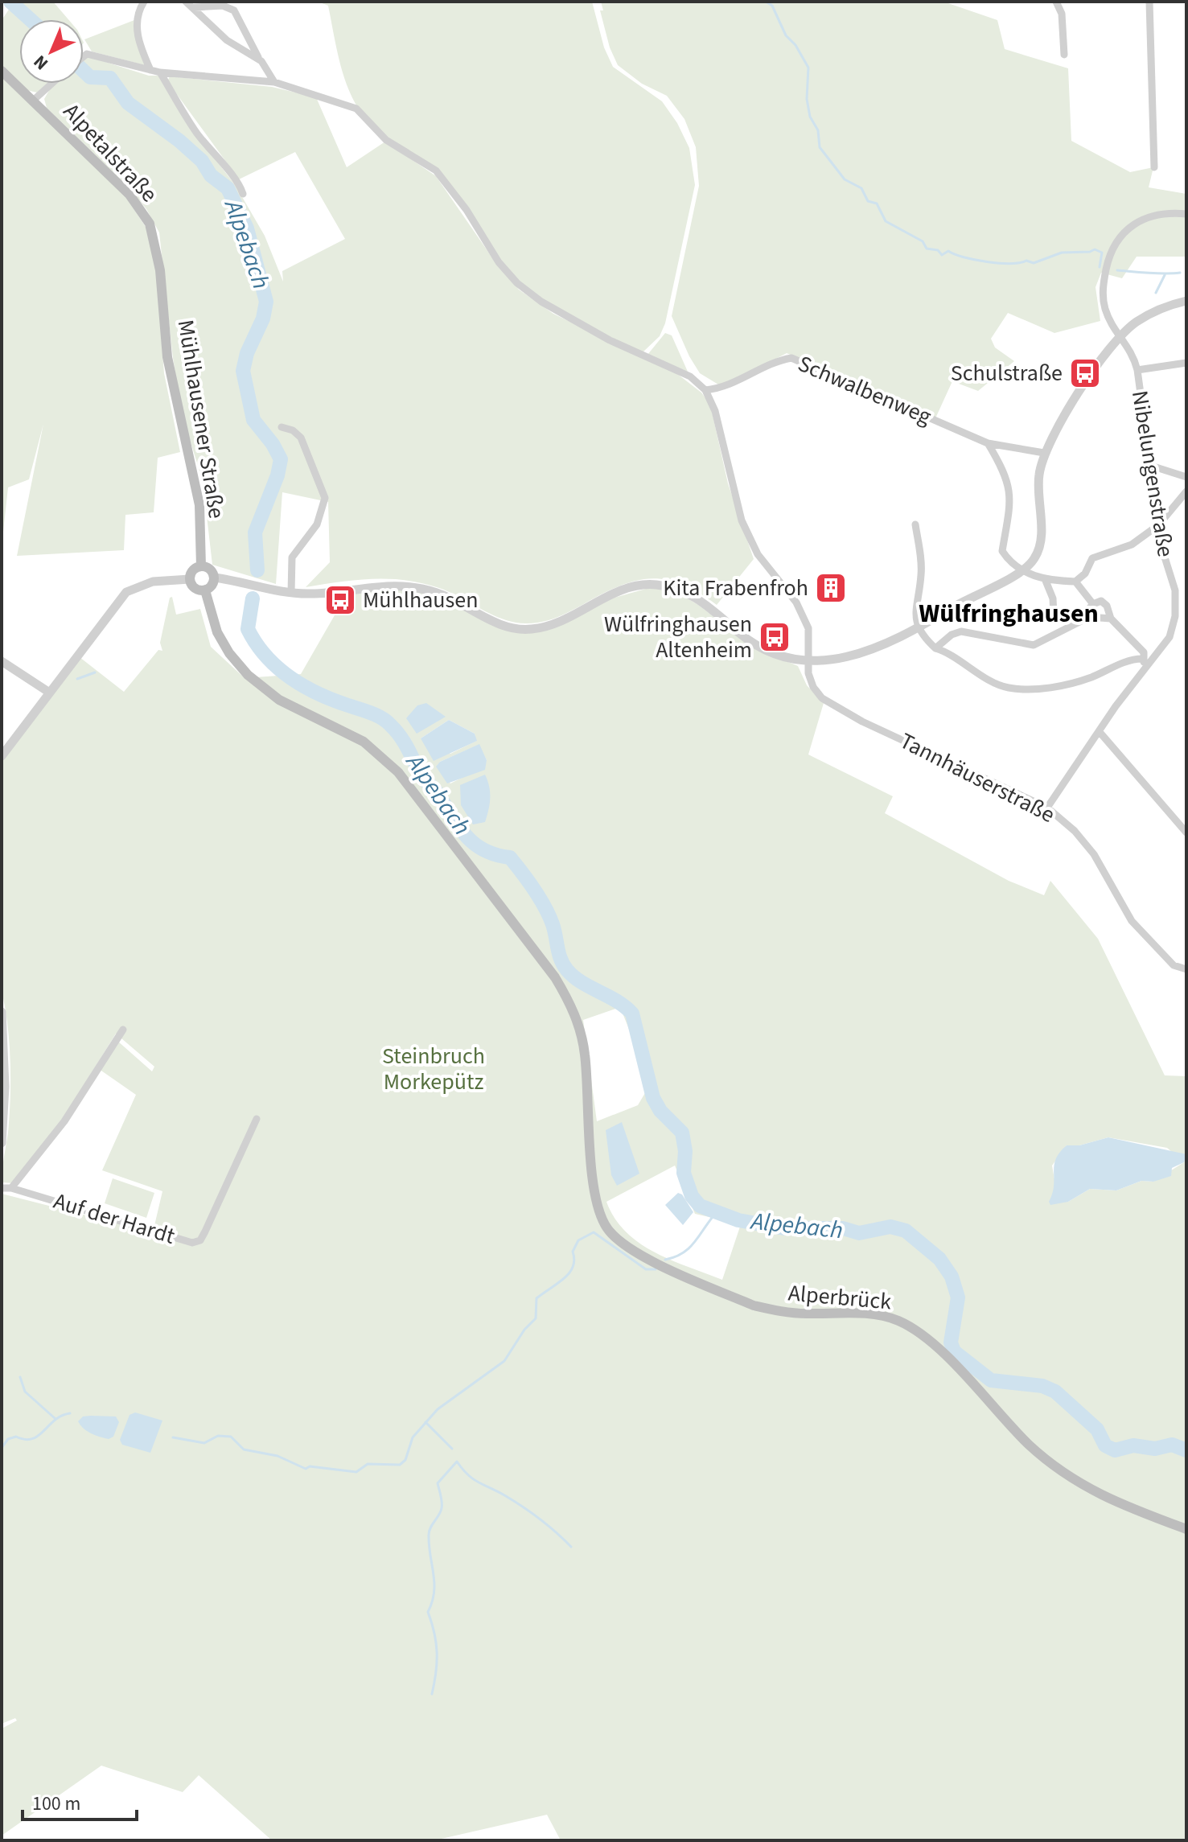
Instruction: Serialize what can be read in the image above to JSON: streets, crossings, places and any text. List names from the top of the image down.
{
  "streets": {
    "main road": ["Alpetalstraße", "Mühlhausener Straße", "Alperbrück"],
    "street": [
      "Schwalbenweg",
      "Nibelungenstraße",
      "Tannhäuserstraße",
      "Auf der Hardt"
    ]
  },
  "crossings": [
    ["Alpetalstraße", "Mühlhausener Straße"],
    ["Schwalbenweg", "Tannhäuserstraße"],
    ["Mühlhausener Straße", "Alperbrück"],
    ["Nibelungenstraße", "Tannhäuserstraße"]
  ],
  "districts": ["Wülfringhausen"],
  "water": ["Alpebach"],
  "parks": ["Steinbruch Morkepütz"],
  "places": {
    "bus stop": ["Schulstraße", "Mühlhausen", "Wülfringhausen Altenheim"],
    "building": ["Kita Frabenfroh"]
  },
  "scale_bar": "100 m",
  "north": "bottom left"
}
